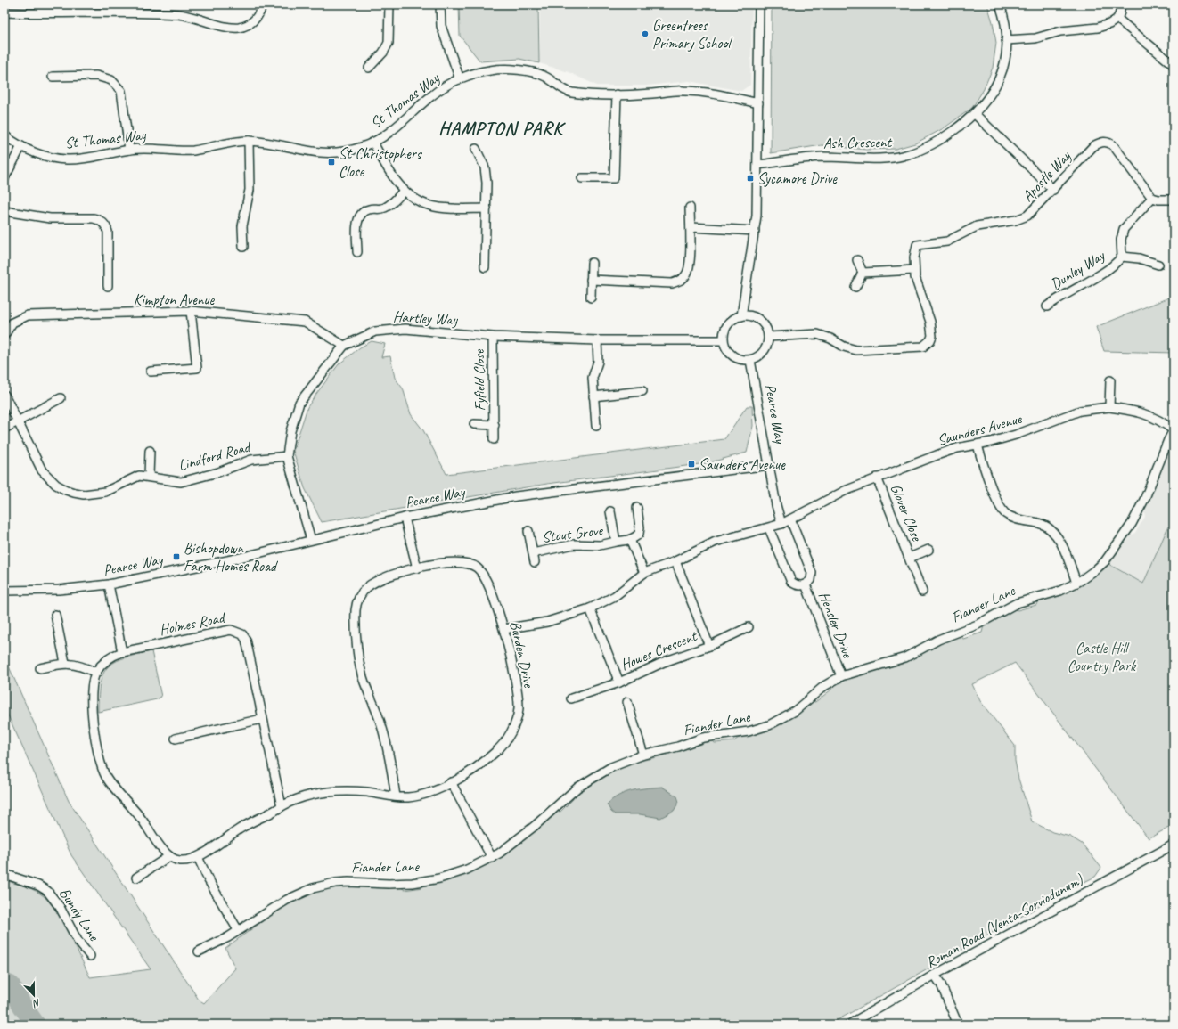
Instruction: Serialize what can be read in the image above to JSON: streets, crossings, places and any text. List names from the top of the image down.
{
  "streets": {
    "street": [
      "St Thomas Way",
      "Ash Crescent",
      "Apostle Way",
      "Dunley Way",
      "Kimpton Avenue",
      "Hartley Way",
      "Fyfield Close",
      "Pearce Way",
      "Saunders Avenue",
      "Lindford Road",
      "Glover Close",
      "Stout Grove",
      "Fiander Lane",
      "Holmes Road",
      "Hensler Drive",
      "Howes Crescent",
      "Burden Drive",
      "Bundy Lane",
      "Roman Road (Venta-Sorviodunum)"
    ]
  },
  "crossings": [
    ["Apostle Way", "Dunley Way"],
    ["Apostle Way", "Hartley Way"],
    ["Apostle Way", "Pearce Way"],
    ["Kimpton Avenue", "Hartley Way"],
    ["Hartley Way", "Fyfield Close"],
    ["Hartley Way", "Pearce Way"],
    ["Hartley Way", "Lindford Road"],
    ["Saunders Avenue", "Glover Close"],
    ["Saunders Avenue", "Fiander Lane"],
    ["Saunders Avenue", "Hensler Drive"],
    ["Saunders Avenue", "Howes Crescent"],
    ["Saunders Avenue", "Burden Drive"],
    ["Fiander Lane", "Hensler Drive"],
    ["Holmes Road", "Burden Drive"]
  ],
  "districts": ["HAMPTON PARK"],
  "parks": ["Castle Hill Country Park"],
  "places": {
    "other": ["Greentrees Primary School"],
    "transit": [
      "St Christophers Close",
      "Sycamore Drive",
      "Saunders Avenue",
      "Bishopdown Farm Homes Road"
    ]
  },
  "north": "bottom"
}
